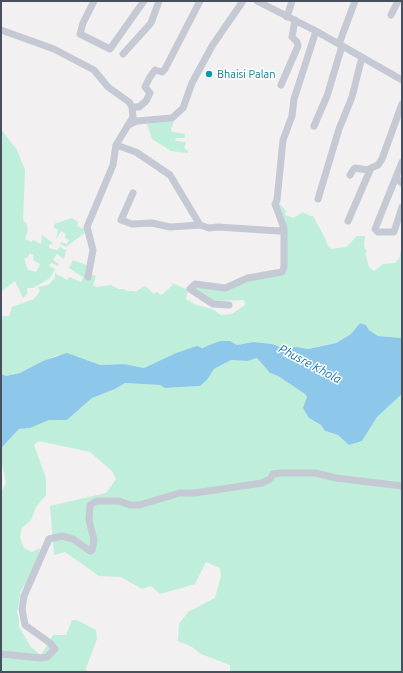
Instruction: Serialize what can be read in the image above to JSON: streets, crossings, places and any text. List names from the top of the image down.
{
  "water": ["Phusre Khola"],
  "places": ["Bhaisi Palan"]
}
